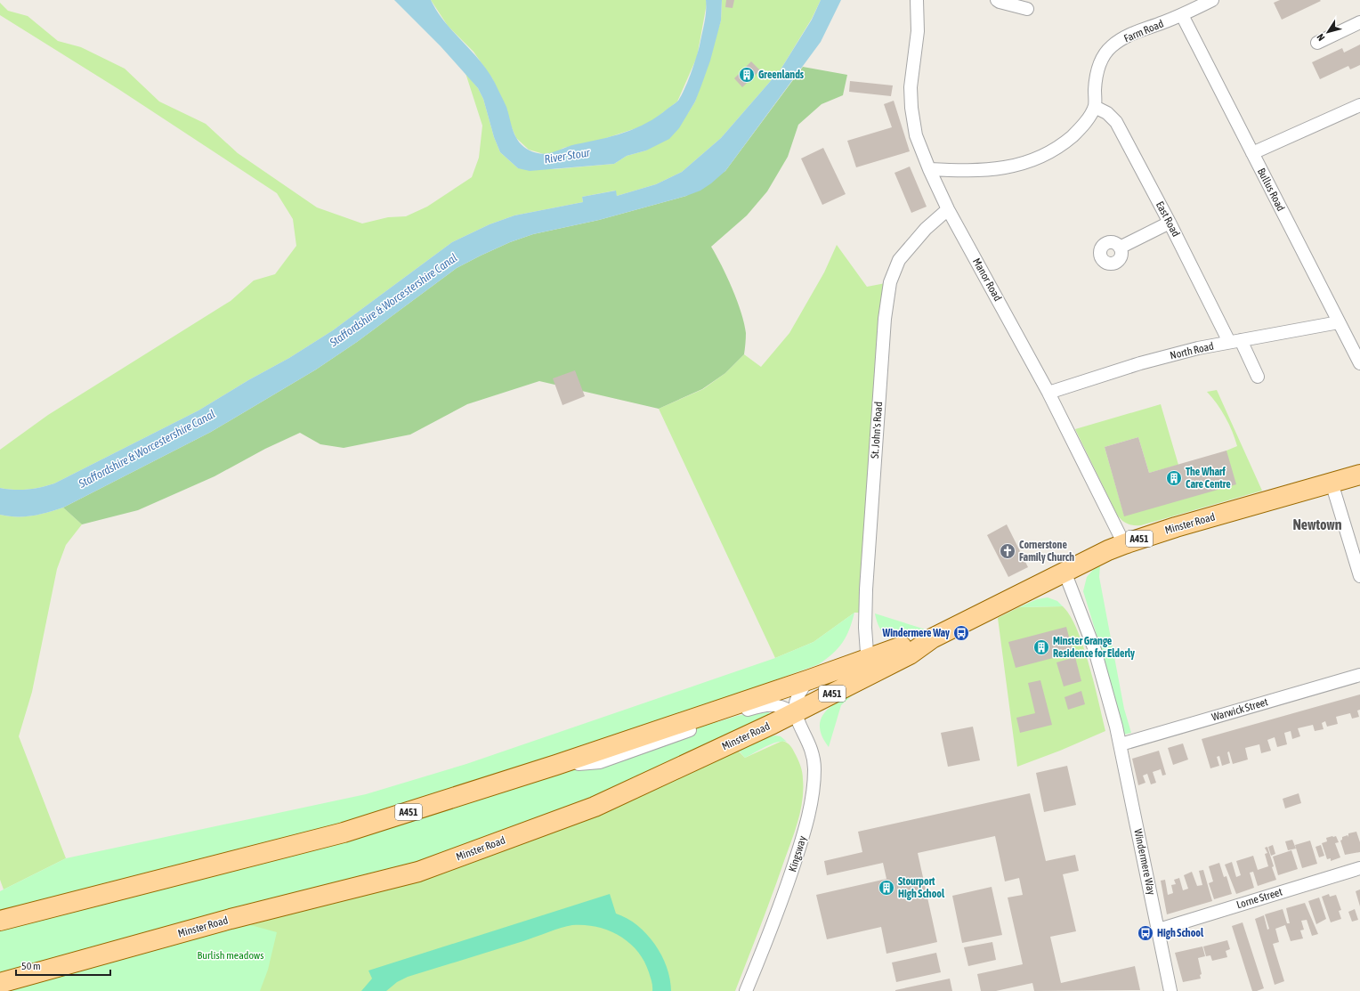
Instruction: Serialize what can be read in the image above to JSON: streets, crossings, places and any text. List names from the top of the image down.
{
  "streets": {
    "main road": ["Minster Road", "A451"],
    "street": [
      "Farm Road",
      "Bullus Road",
      "East Road",
      "Manor Road",
      "North Road",
      "St. John's Road",
      "Warwick Street",
      "Kingsway",
      "Windermere Way",
      "Lorne Street"
    ]
  },
  "crossings": [
    ["Farm Road", "Bullus Road"],
    ["Farm Road", "East Road"],
    ["Farm Road", "Manor Road"],
    ["Bullus Road", "North Road"],
    ["East Road", "North Road"],
    ["Manor Road", "North Road"],
    ["Manor Road", "St. John's Road"],
    ["Manor Road", "Minster Road"],
    ["St. John's Road", "Minster Road"],
    ["Minster Road", "Kingsway"],
    ["Minster Road", "Windermere Way"],
    ["Warwick Street", "Windermere Way"],
    ["Windermere Way", "Lorne Street"]
  ],
  "districts": ["Newtown"],
  "water": ["River Stour", "Staffordshire & Worcestershire Canal"],
  "parks": ["Burlish meadows"],
  "places": {
    "building": [
      "Greenlands",
      "The Wharf Care Centre",
      "Minster Grange Residence for Elderly",
      "Stourport High School"
    ],
    "church": ["Cornerstone Family Church"],
    "bus stop": ["Windermere Way", "High School"]
  },
  "scale_bar": "50 m",
  "north": "bottom left"
}
